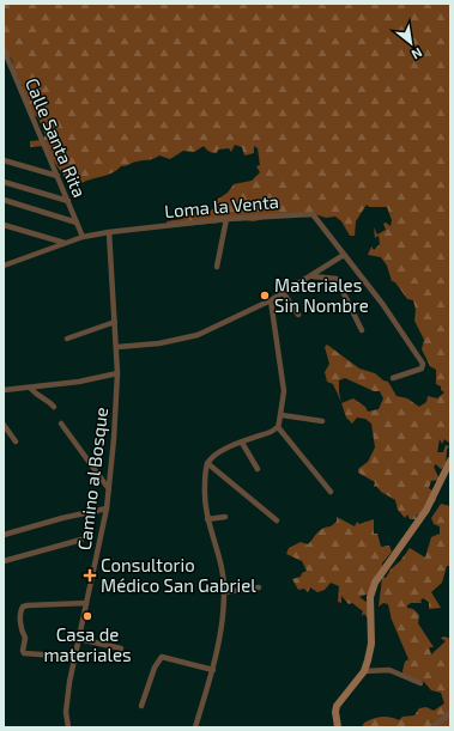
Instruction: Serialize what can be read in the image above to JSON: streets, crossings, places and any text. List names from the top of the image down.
{
  "streets": {
    "street": ["Calle Santa Rita", "Loma la Venta", "Camino al Bosque"]
  },
  "crossings": [
    ["Calle Santa Rita", "Loma la Venta"],
    ["Loma la Venta", "Camino al Bosque"]
  ],
  "places": {
    "other": ["Materiales Sin Nombre", "Casa de materiales"],
    "health": ["Consultorio Médico San Gabriel"]
  },
  "north": "bottom right"
}
